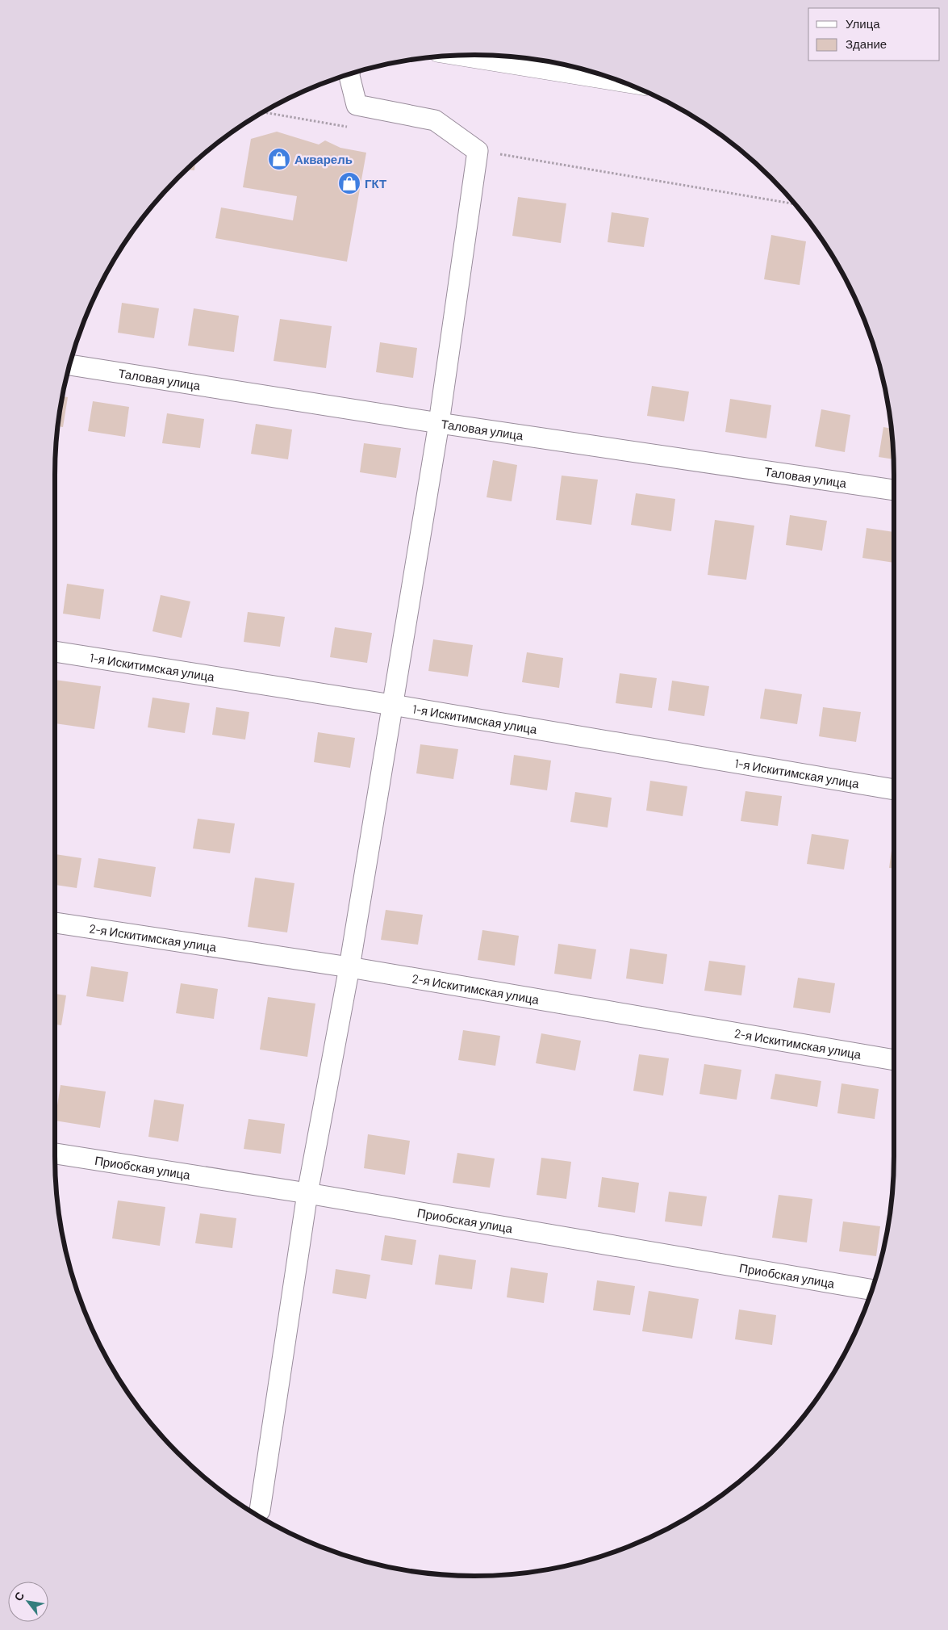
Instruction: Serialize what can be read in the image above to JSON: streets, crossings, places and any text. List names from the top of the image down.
{
  "streets": {
    "street": [
      "Таловая улица",
      "1-я Искитимская улица",
      "2-я Искитимская улица",
      "Приобская улица"
    ]
  },
  "places": {
    "shop": ["Акварель", "ГКТ"]
  },
  "legend": ["Улица", "Здание"],
  "north": "top left"
}
